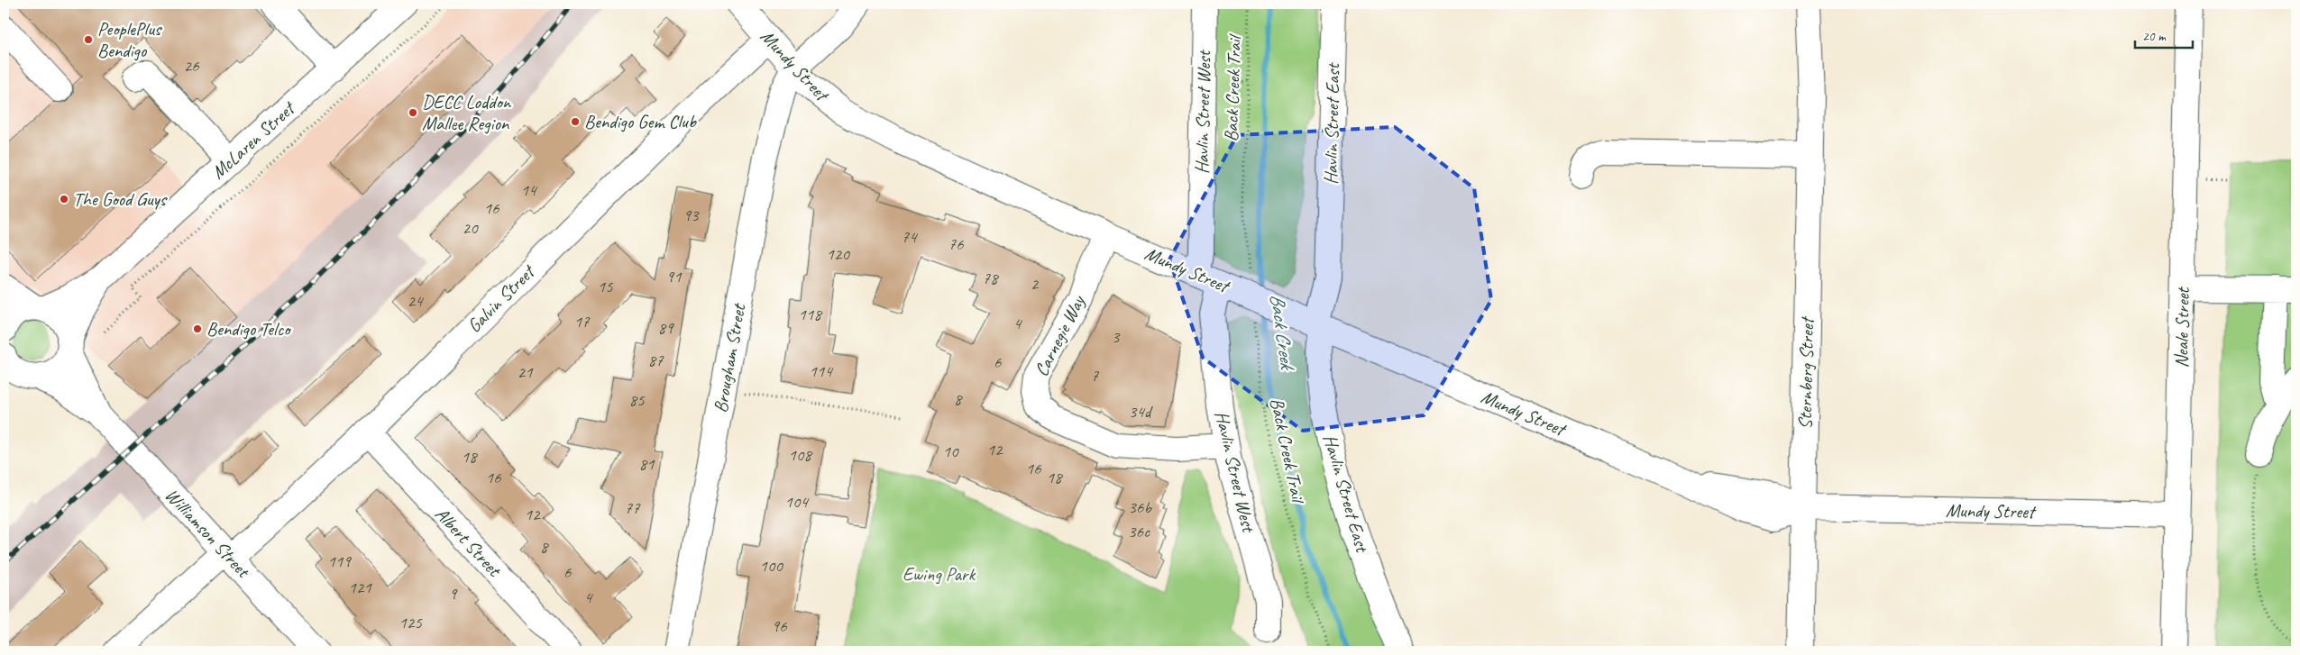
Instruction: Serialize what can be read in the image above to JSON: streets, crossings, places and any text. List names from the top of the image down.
{
  "streets": {
    "street": [
      "Mundy Street",
      "Havlin Street West",
      "Havlin Street East",
      "McLaren Street",
      "Galvin Street",
      "Neale Street",
      "Carnegie Way",
      "Brougham Street",
      "Sternberg Street",
      "Williamson Street",
      "Albert Street"
    ],
    "path": ["Back Creek Trail"]
  },
  "crossings": [
    ["Mundy Street", "Back Creek Trail"],
    ["Mundy Street", "Havlin Street West"],
    ["Mundy Street", "Havlin Street East"],
    ["Mundy Street", "Galvin Street"],
    ["Mundy Street", "Neale Street"],
    ["Mundy Street", "Carnegie Way"],
    ["Mundy Street", "Brougham Street"],
    ["Mundy Street", "Sternberg Street"],
    ["Havlin Street West", "Carnegie Way"],
    ["McLaren Street", "Williamson Street"],
    ["Galvin Street", "Williamson Street"],
    ["Galvin Street", "Albert Street"]
  ],
  "water": ["Back Creek"],
  "parks": ["Ewing Park"],
  "places": [
    "PeoplePlus Bendigo",
    "DECC Loddon Mallee Region",
    "Bendigo Gem Club",
    "The Good Guys",
    "Bendigo Telco"
  ],
  "house_numbers": [
    "26",
    "14",
    "16",
    "93",
    "20",
    "74",
    "76",
    "120",
    "91",
    "78",
    "2",
    "15",
    "24",
    "118",
    "17",
    "4",
    "89",
    "3",
    "87",
    "6",
    "114",
    "21",
    "7",
    "8",
    "85",
    "34d",
    "12",
    "10",
    "108",
    "18",
    "81",
    "16",
    "16",
    "18",
    "104",
    "36b",
    "77",
    "12",
    "36c",
    "8",
    "119",
    "100",
    "6",
    "121",
    "9",
    "4",
    "125",
    "96"
  ],
  "scale_bar": "20 m"
}
